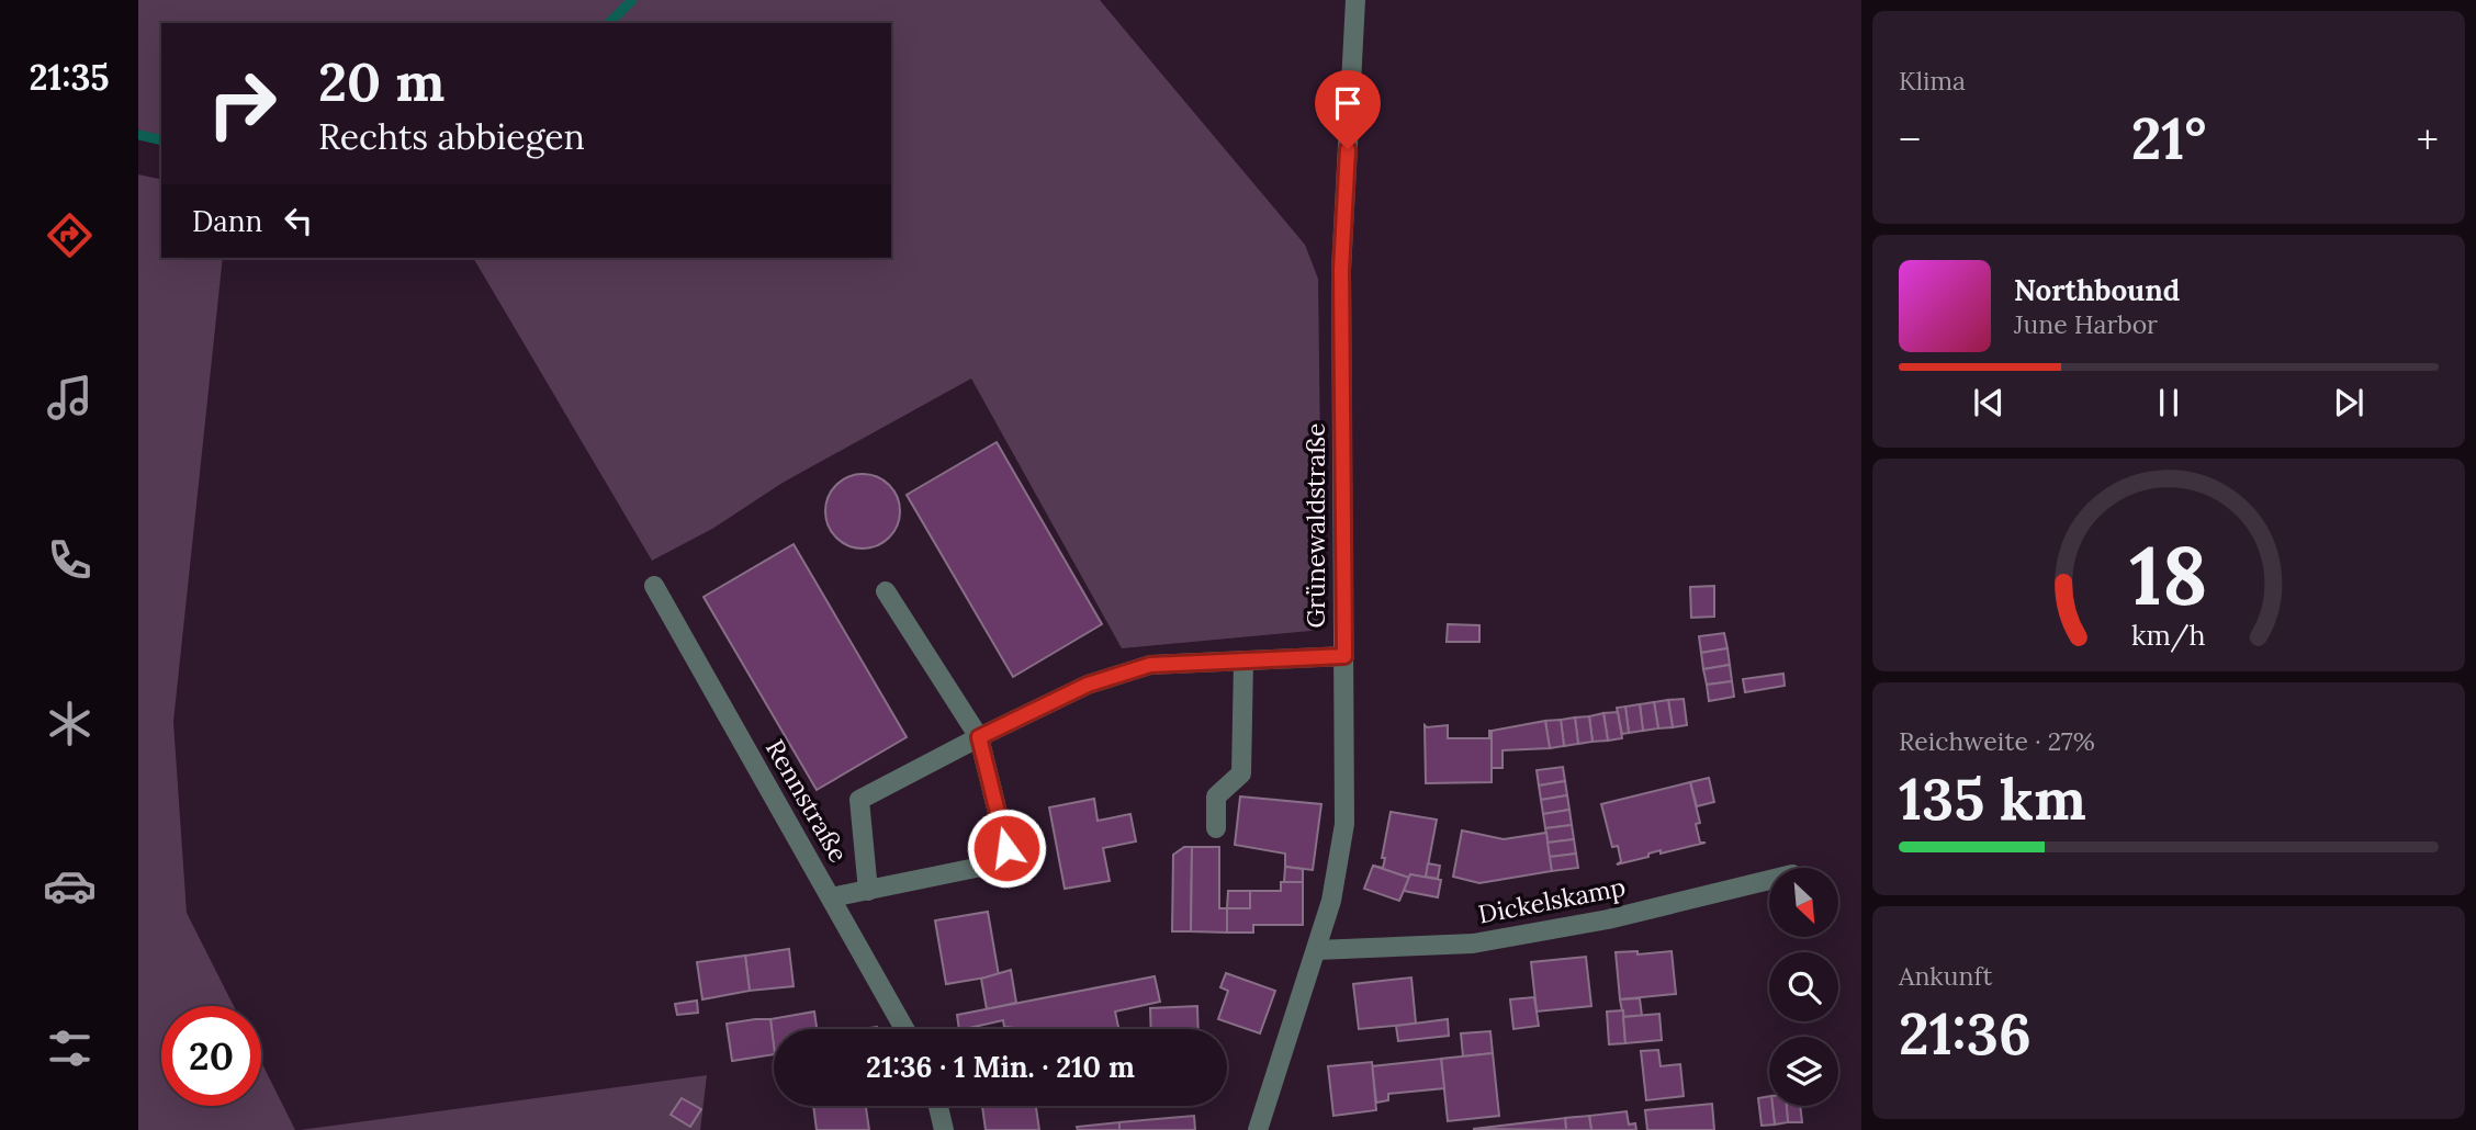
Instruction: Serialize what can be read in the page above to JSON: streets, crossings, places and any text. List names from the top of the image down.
{
  "streets": {
    "street": ["Grünewaldstraße", "Rennstraße", "Dickelskamp"]
  },
  "crossings": [
    ["Grünewaldstraße", "Dickelskamp"]
  ],
  "north": "bottom right",
  "page": {
    "tabs": "21:35",
    "tile": [
      "Klima",
      ["Reichweite · 27%", "135 km"],
      ["Ankunft", "21:36"]
    ],
    "turn": ["20 m", "Rechts abbiegen"],
    "heat": ["−", "21°", "+"],
    "then": "Dann",
    "song": ["Northbound", "June Harbor"],
    "limit": "20",
    "trip": "21:36 · 1 Min. · 210 m",
    "gauge": ["18", "km/h"]
  }
}
